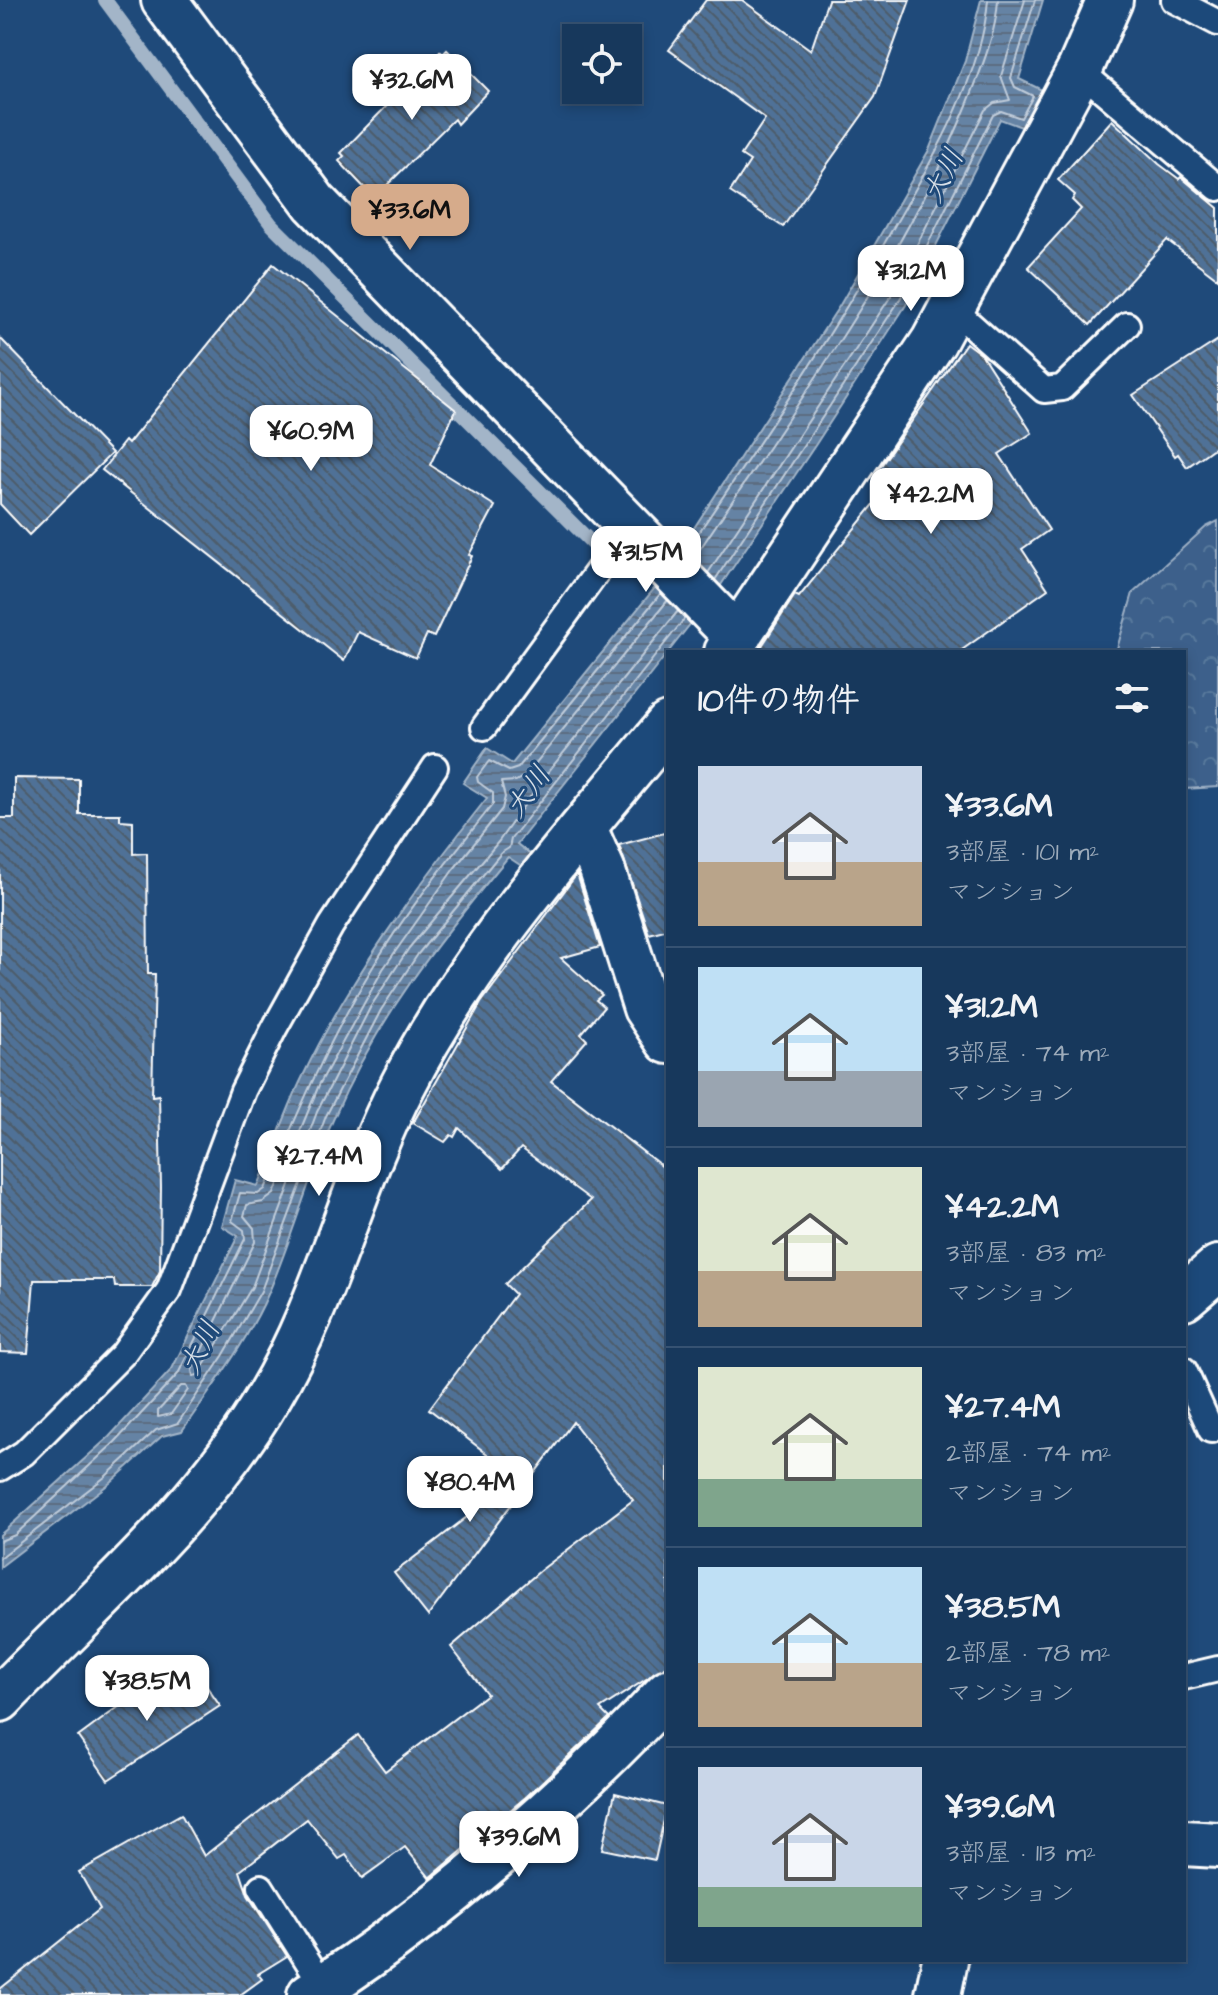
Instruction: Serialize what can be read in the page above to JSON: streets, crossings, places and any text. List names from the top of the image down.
{
  "water": ["大川"],
  "page": {
    "price": [
      "¥32.6M",
      "¥33.6M",
      "¥31.2M",
      "¥60.9M",
      "¥42.2M",
      "¥31.5M",
      "¥27.4M",
      "¥80.4M",
      "¥38.5M",
      "¥39.6M"
    ],
    "heading": "10件の物件",
    "list": [
      {
        "name": "¥33.6M",
        "note": "3部屋 · 101 m² · マンション"
      },
      {
        "name": "¥31.2M",
        "note": "3部屋 · 74 m² · マンション"
      },
      {
        "name": "¥42.2M",
        "note": "3部屋 · 83 m² · マンション"
      },
      {
        "name": "¥27.4M",
        "note": "2部屋 · 74 m² · マンション"
      },
      {
        "name": "¥38.5M",
        "note": "2部屋 · 78 m² · マンション"
      },
      {
        "name": "¥39.6M",
        "note": "3部屋 · 113 m² · マンション"
      }
    ]
  }
}
